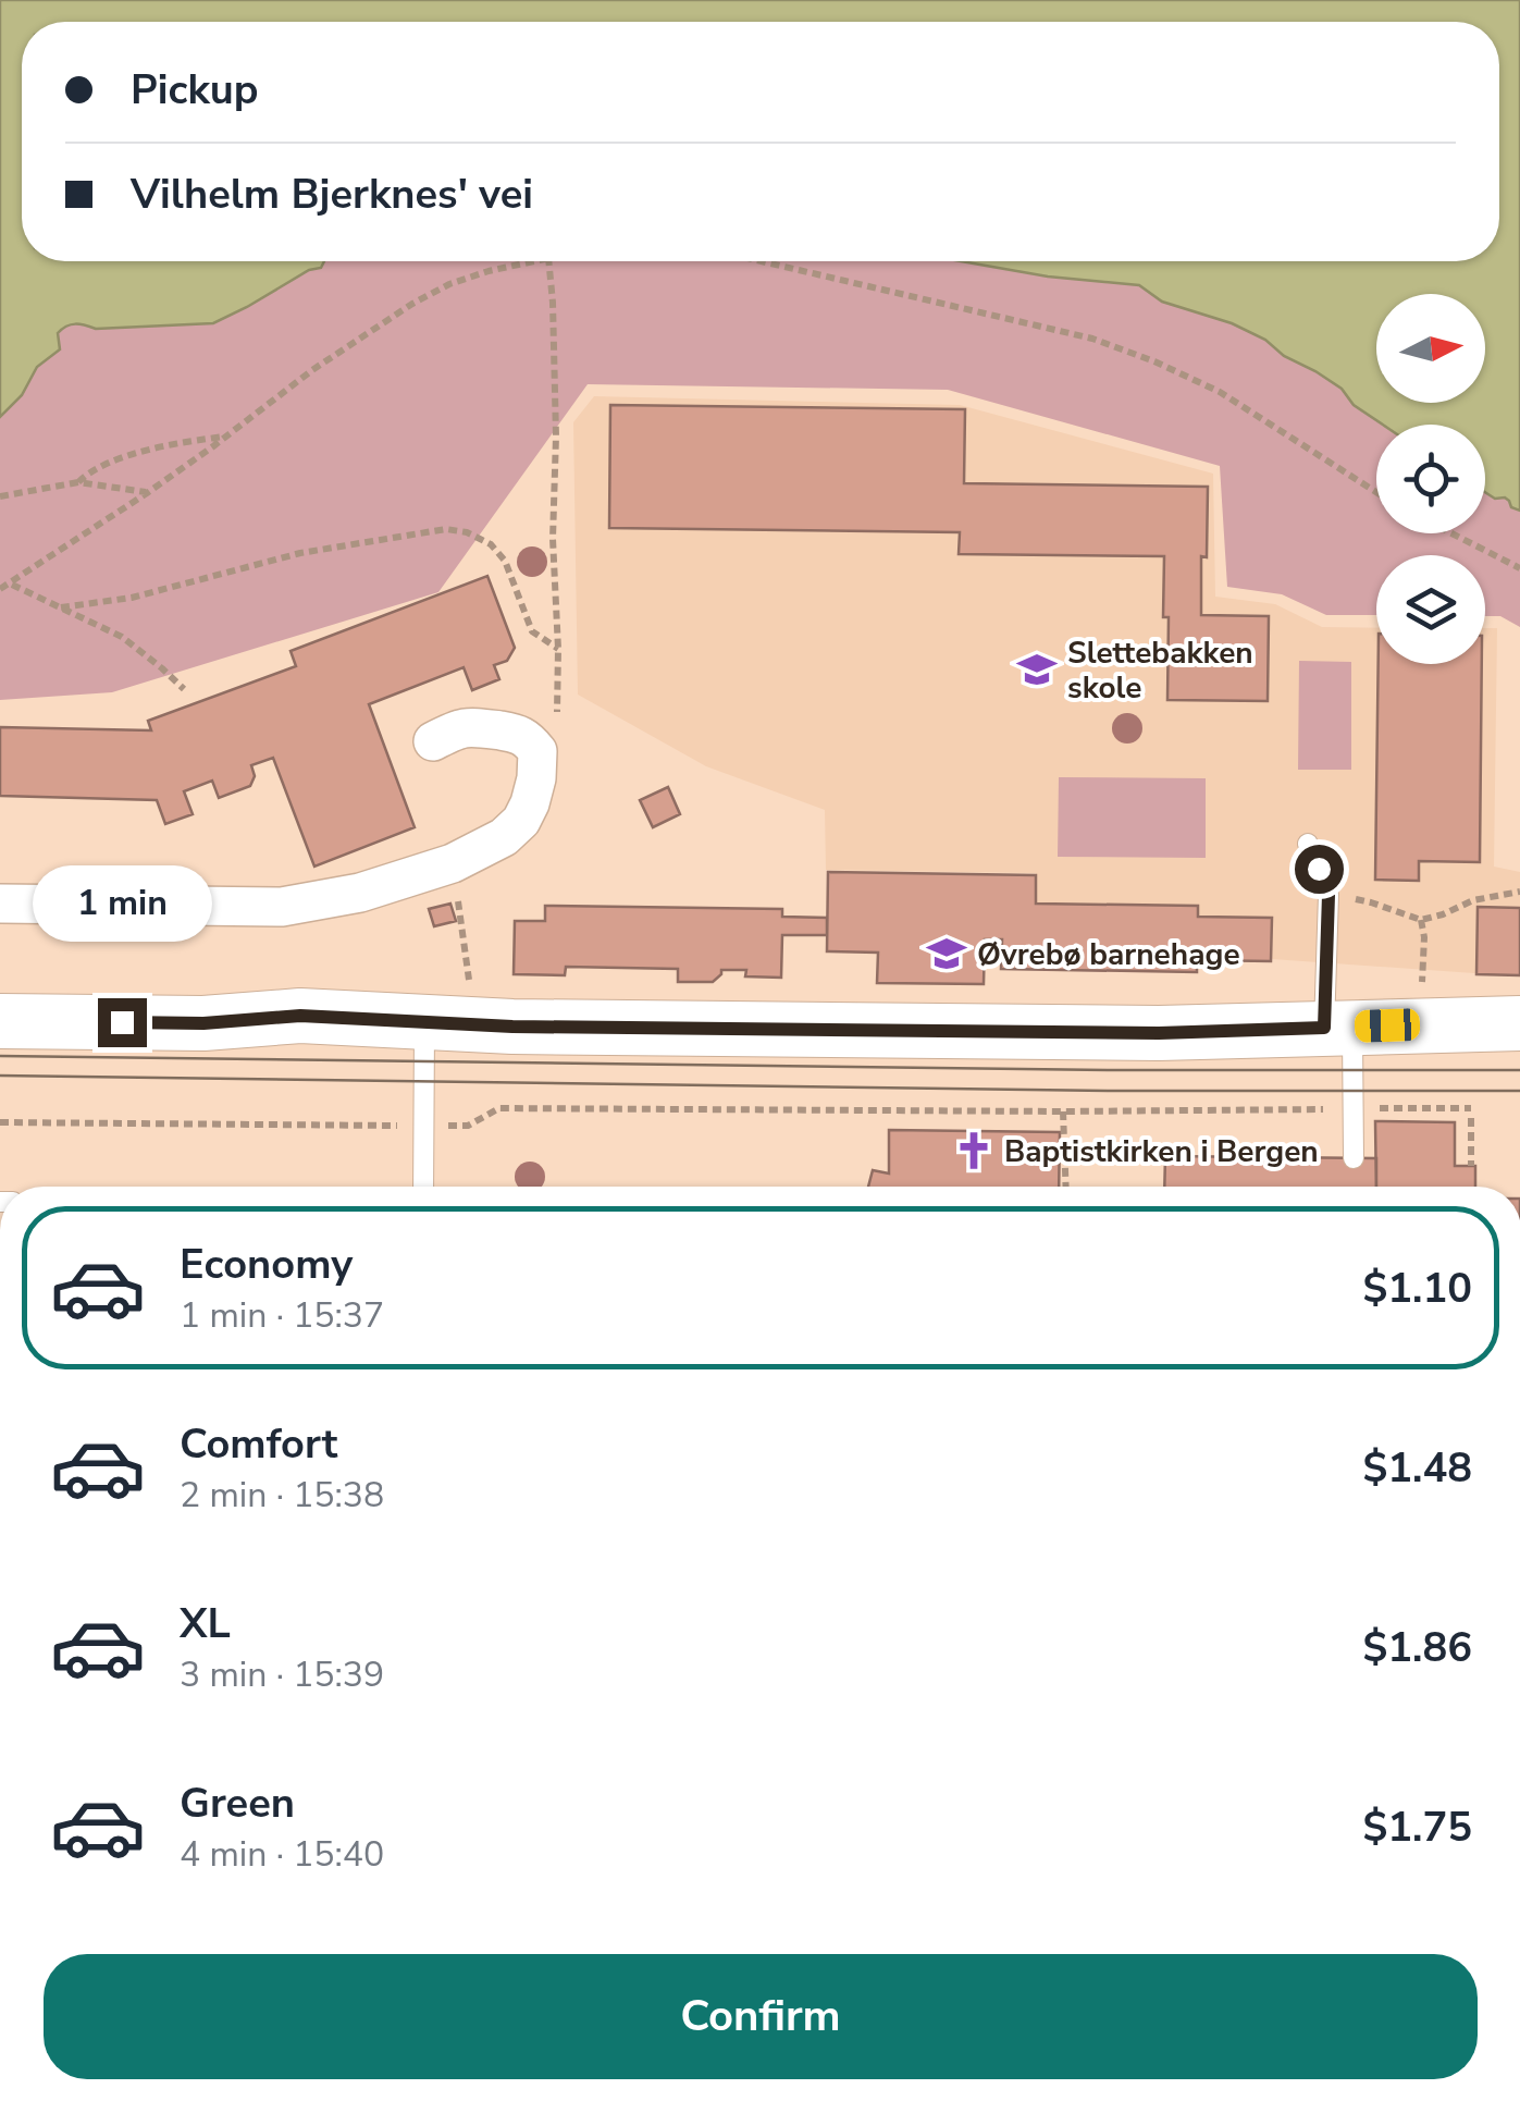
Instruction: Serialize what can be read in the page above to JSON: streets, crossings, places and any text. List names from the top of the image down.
{
  "places": {
    "school or university": ["Slettebakken skole", "Øvrebø barnehage"],
    "church": ["Baptistkirken i Bergen"]
  },
  "north": "right",
  "page": {
    "banner": ["Pickup", "Vilhelm Bjerknes' vei"],
    "bubble": "1 min",
    "list": [
      {
        "name": "Economy",
        "note": "1 min · 15:37",
        "value": "$1.10"
      },
      {
        "name": "Comfort",
        "note": "2 min · 15:38",
        "value": "$1.48"
      },
      {
        "name": "XL",
        "note": "3 min · 15:39",
        "value": "$1.86"
      },
      {
        "name": "Green",
        "note": "4 min · 15:40",
        "value": "$1.75"
      }
    ],
    "buttons": "Confirm"
  }
}
